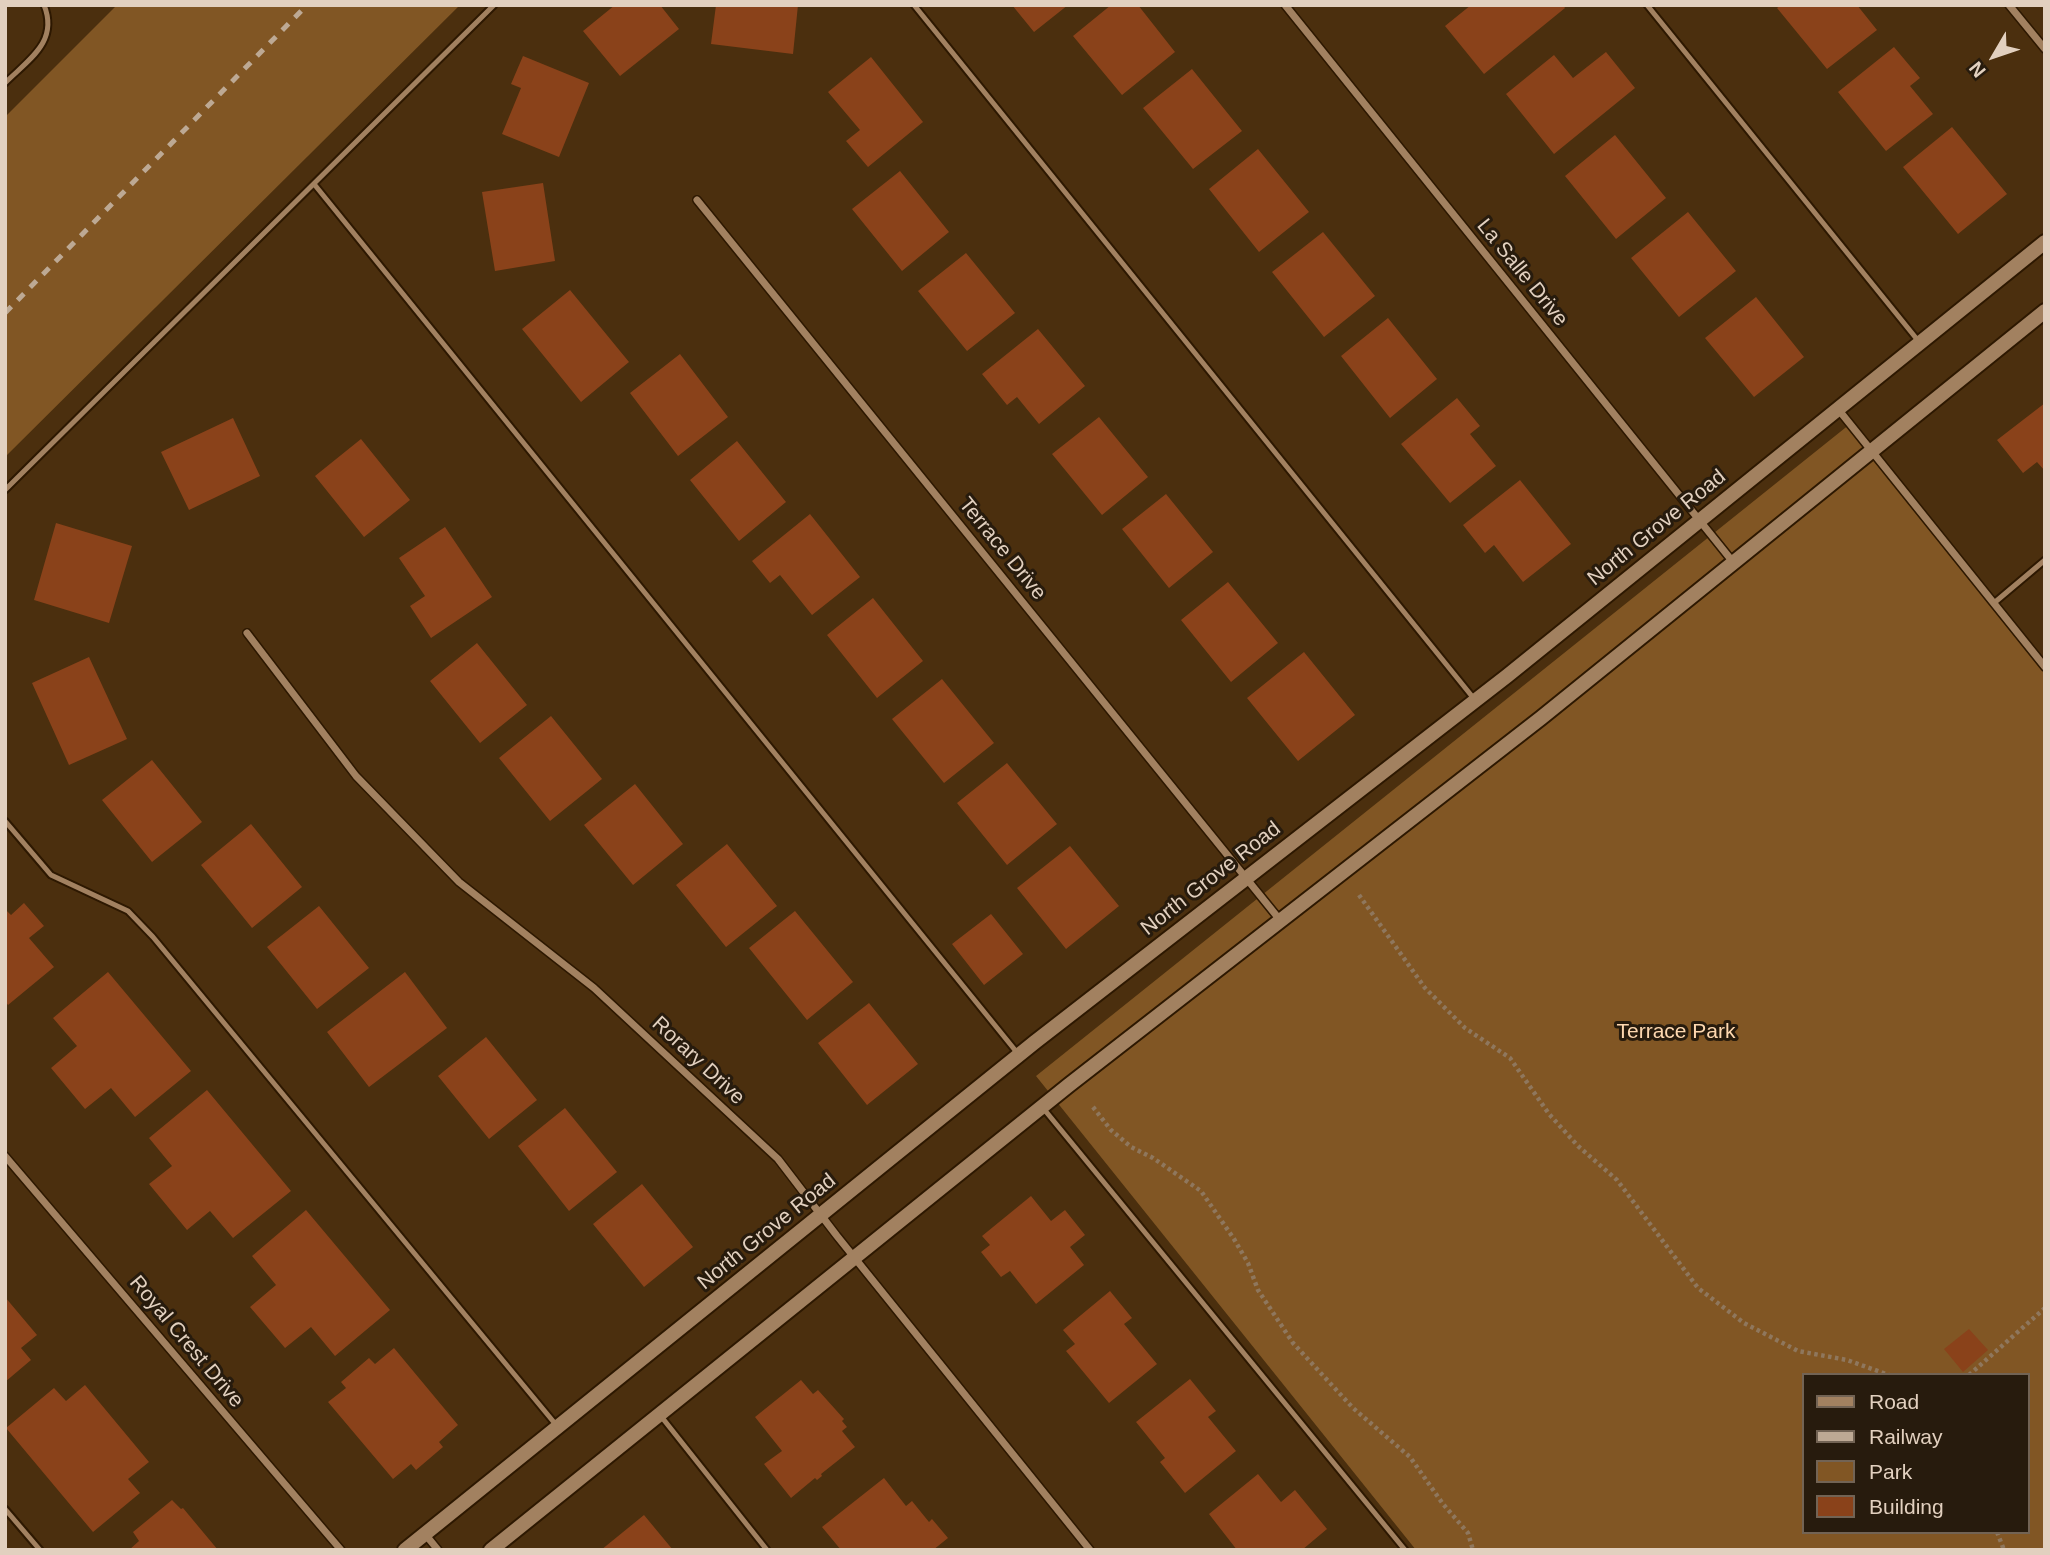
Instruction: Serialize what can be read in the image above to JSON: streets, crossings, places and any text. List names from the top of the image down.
{
  "streets": {
    "street": [
      "La Salle Drive",
      "North Grove Road",
      "Terrace Drive",
      "Rorary Drive",
      "Royal Crest Drive"
    ]
  },
  "crossings": [
    ["La Salle Drive", "North Grove Road"],
    ["North Grove Road", "Terrace Drive"],
    ["North Grove Road", "Rorary Drive"]
  ],
  "parks": ["Terrace Park"],
  "legend": [
    "Road",
    "Railway",
    "Park",
    "Building"
  ],
  "north": "bottom left"
}
